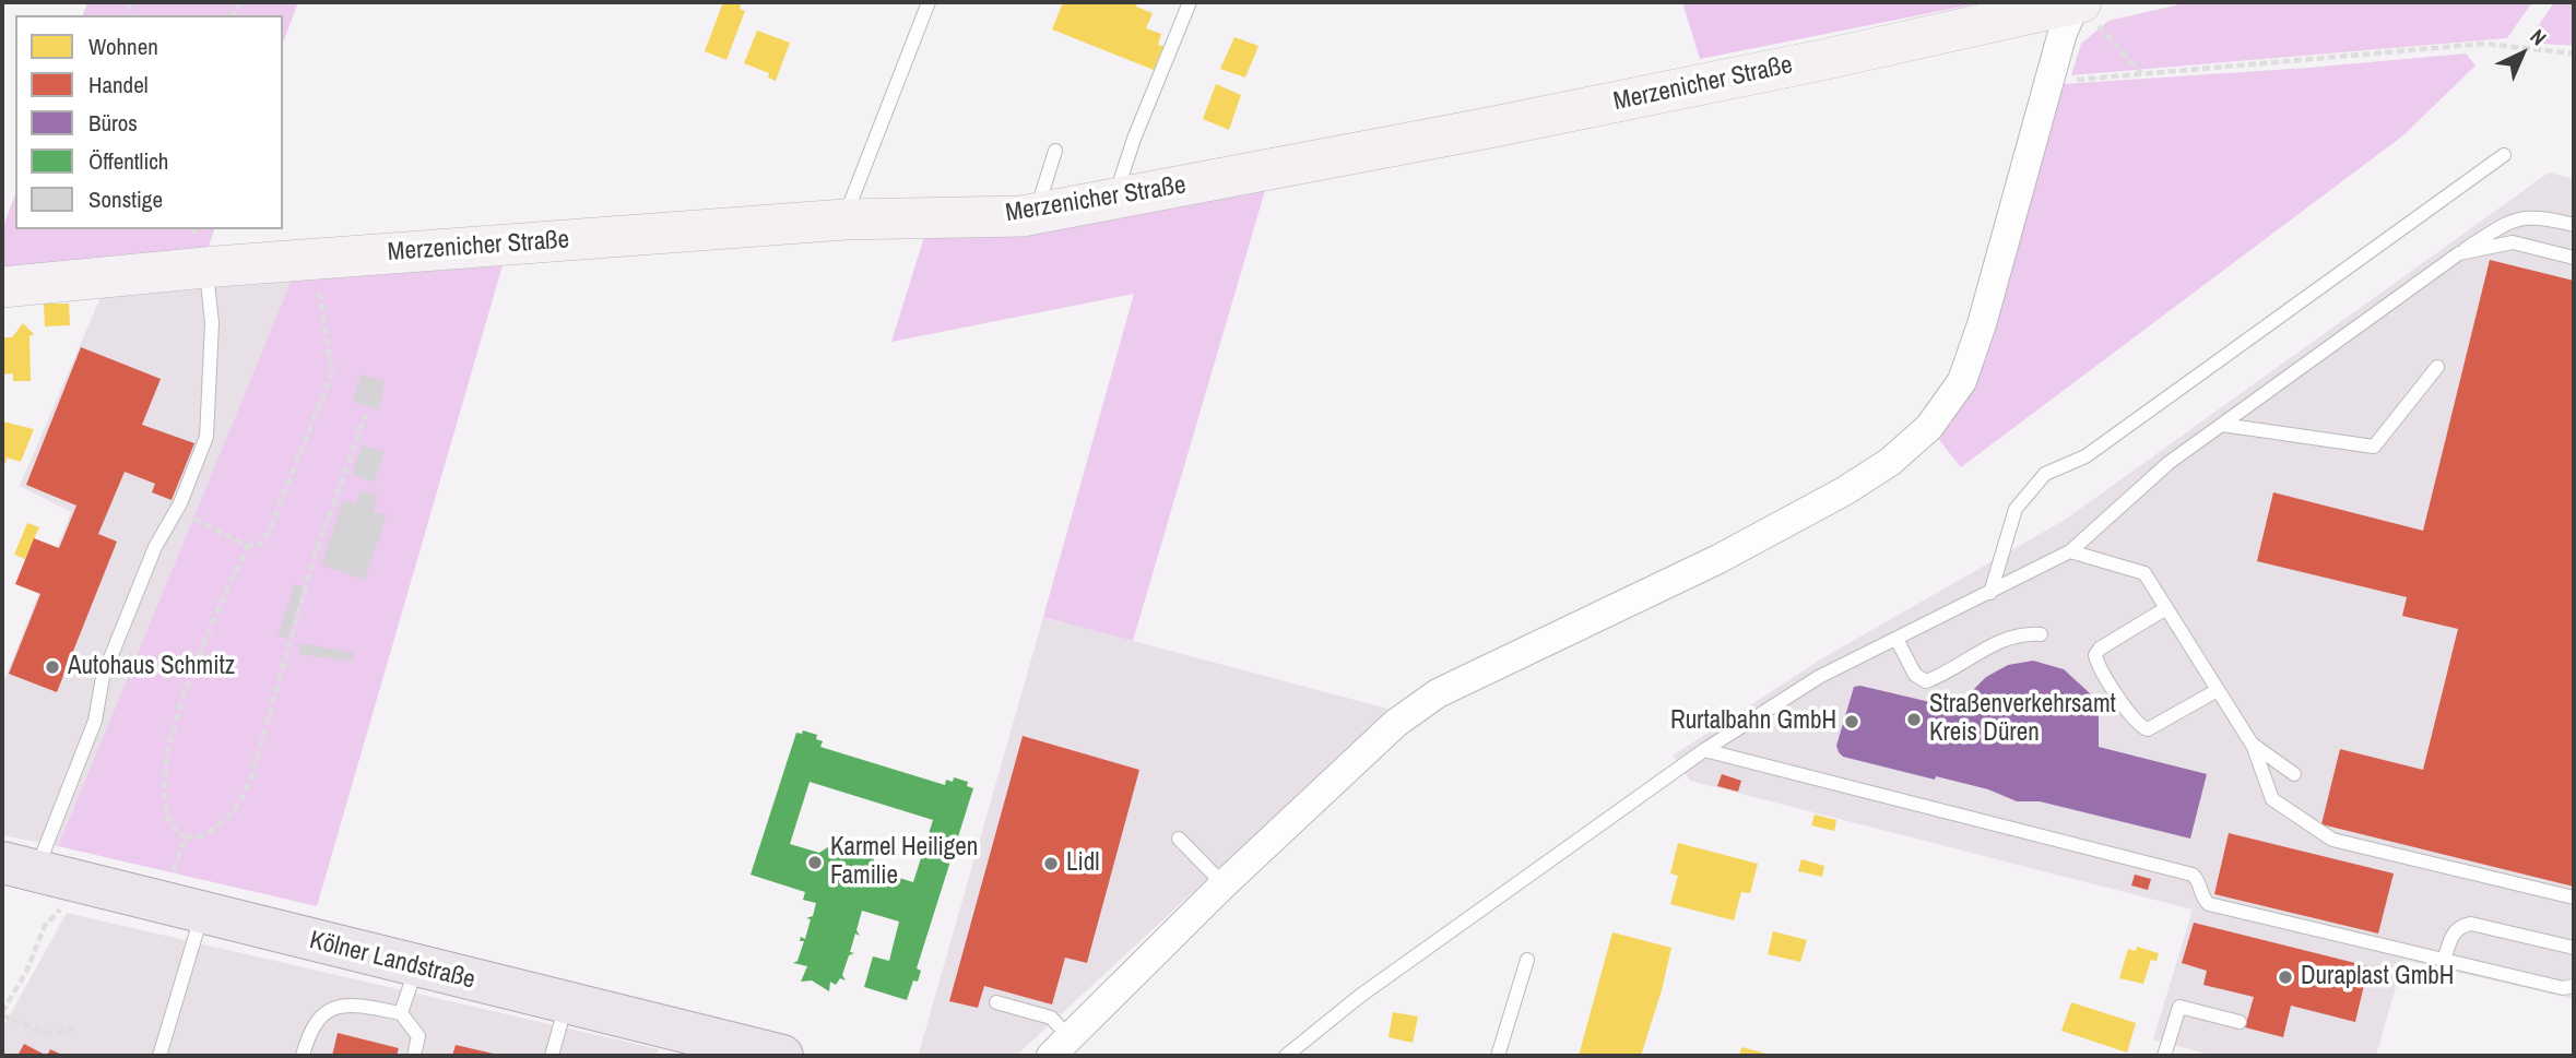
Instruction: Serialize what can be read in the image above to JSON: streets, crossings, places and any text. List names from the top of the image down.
{
  "streets": {
    "main road": ["Kölner Landstraße"],
    "street": ["Merzenicher Straße"]
  },
  "places": [
    "Autohaus Schmitz",
    "Straßenverkehrsamt Kreis Düren",
    "Rurtalbahn GmbH",
    "Karmel Heiligen Familie",
    "Lidl",
    "Duraplast GmbH"
  ],
  "legend": [
    "Wohnen",
    "Handel",
    "Büros",
    "Öffentlich",
    "Sonstige"
  ],
  "north": "top right"
}
